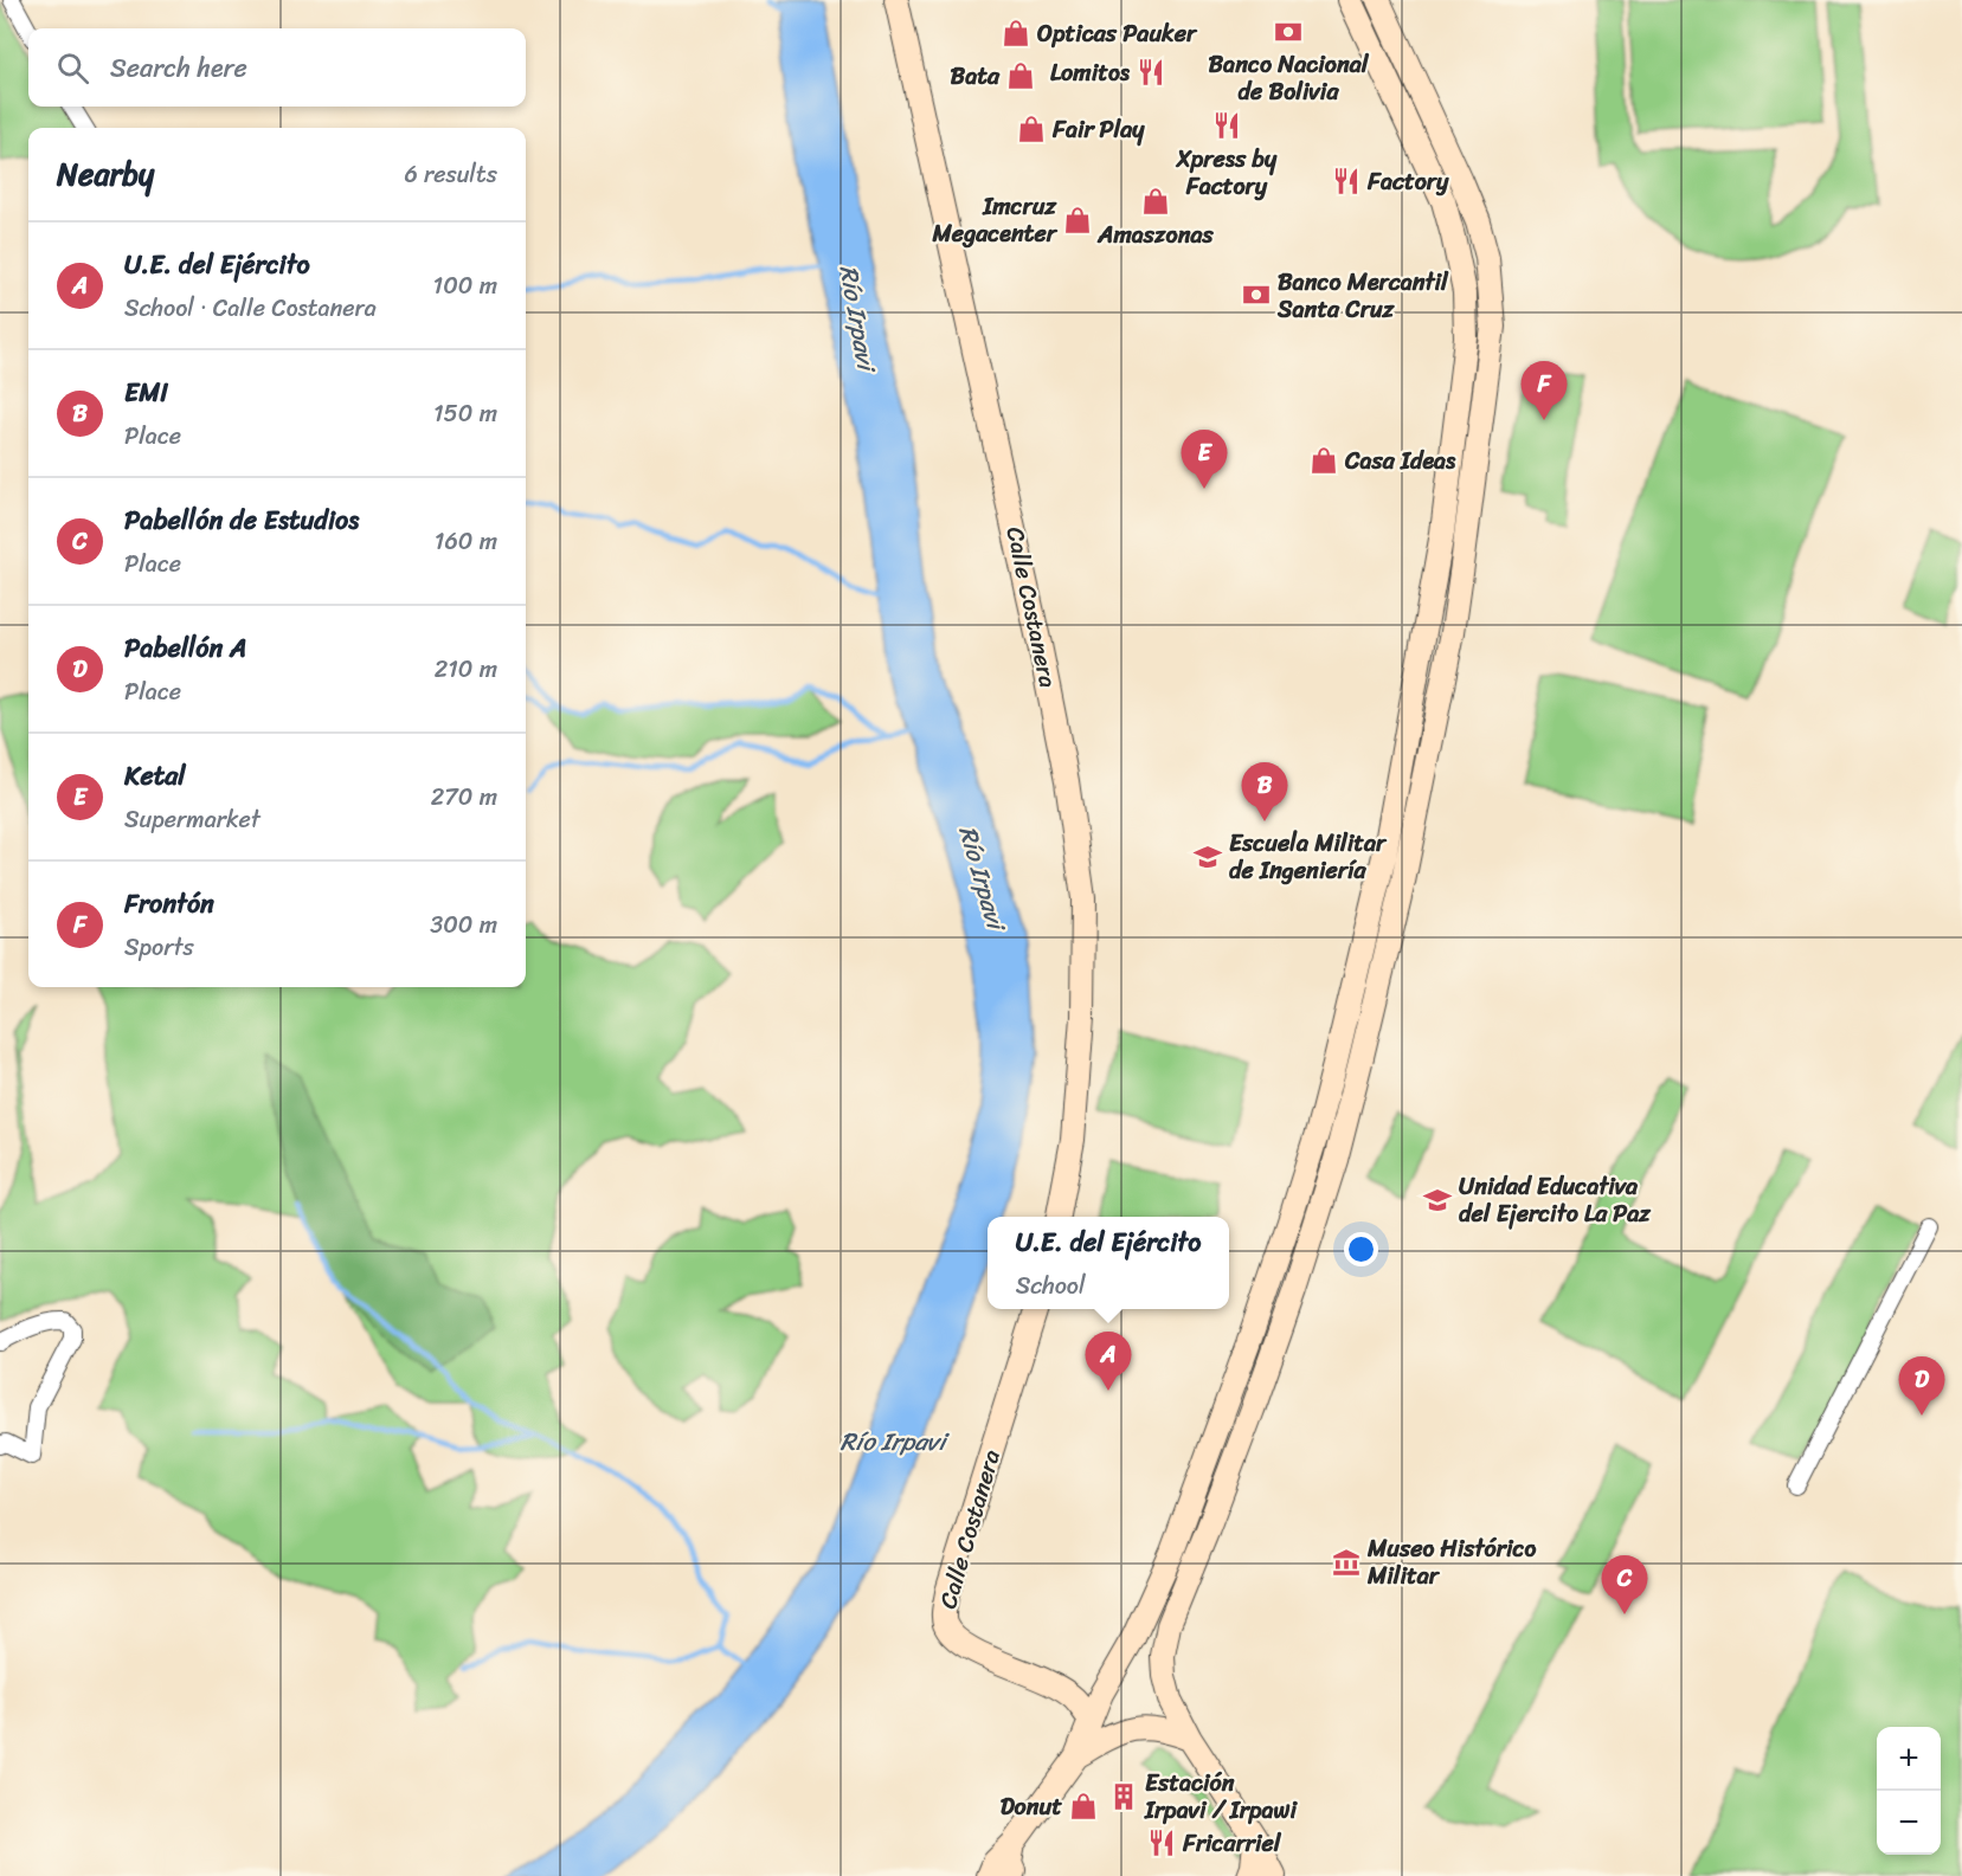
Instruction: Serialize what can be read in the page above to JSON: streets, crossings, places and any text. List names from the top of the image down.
{
  "streets": {
    "main road": ["Calle Costanera"]
  },
  "water": ["Río Irpavi"],
  "places": {
    "bank": ["Banco Nacional de Bolivia", "Banco Mercantil Santa Cruz"],
    "shop": [
      "Opticas Pauker",
      "Bata",
      "Fair Play",
      "Amaszonas",
      "Imcruz Megacenter",
      "Casa Ideas",
      "Donut"
    ],
    "restaurant": [
      "Lomitos",
      "Xpress by Factory",
      "Factory",
      "Fricarriel"
    ],
    "school or university": ["Escuela Militar de Ingeniería", "Unidad Educativa del Ejercito La Paz"],
    "museum": ["Museo Histórico Militar"],
    "building": ["Estación Irpavi / Irpawi"]
  },
  "page": {
    "search": "Search here",
    "heading": ["Nearby", "6 results"],
    "list": [
      {
        "mark": "A",
        "name": "U.E. del Ejército",
        "note": "School · Calle Costanera",
        "value": "100 m"
      },
      {
        "mark": "B",
        "name": "EMI",
        "note": "Place",
        "value": "150 m"
      },
      {
        "mark": "C",
        "name": "Pabellón de Estudios",
        "note": "Place",
        "value": "160 m"
      },
      {
        "mark": "D",
        "name": "Pabellón A",
        "note": "Place",
        "value": "210 m"
      },
      {
        "mark": "E",
        "name": "Ketal",
        "note": "Supermarket",
        "value": "270 m"
      },
      {
        "mark": "F",
        "name": "Frontón",
        "note": "Sports",
        "value": "300 m"
      }
    ],
    "pins": [
      "F",
      "E",
      "B",
      "A",
      "D",
      "C"
    ],
    "popup": ["U.E. del Ejército", "School"],
    "map_buttons": ["+", "−"]
  }
}
